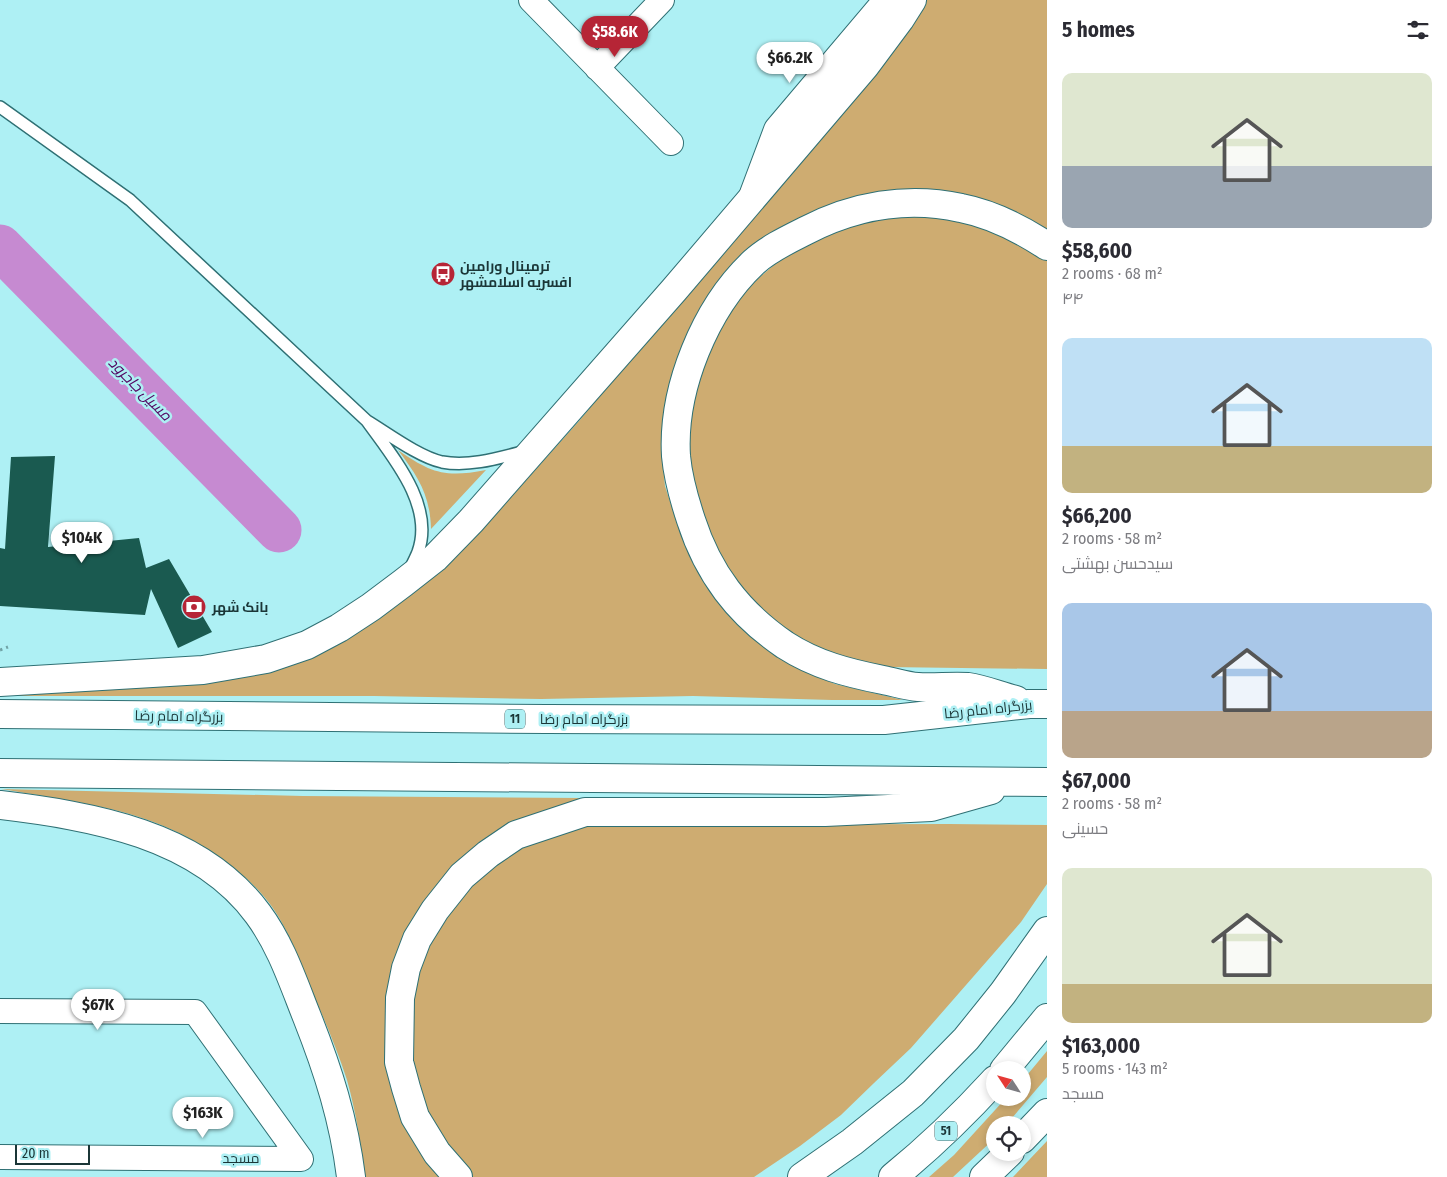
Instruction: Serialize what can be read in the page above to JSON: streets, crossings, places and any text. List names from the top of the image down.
{
  "streets": {
    "main road": ["بزرگراه امام رضا", "11", "51"],
    "street": ["مسجد"]
  },
  "water": ["مسیل جاجرود"],
  "places": {
    "bus stop": ["ترمینال ورامین افسریه اسلامشهر"],
    "bank": ["بانک شهر"]
  },
  "scale_bar": "20 m",
  "north": "top left",
  "page": {
    "heading": "5 homes",
    "price": [
      "$58.6K",
      "$66.2K",
      "$104K",
      "$67K",
      "$163K"
    ],
    "list": [
      {
        "name": "$58,600",
        "note": "2 rooms · 68 m² · ۴۴"
      },
      {
        "name": "$66,200",
        "note": "2 rooms · 58 m² · سیدحسن بهشتی"
      },
      {
        "name": "$67,000",
        "note": "2 rooms · 58 m² · حسینی"
      },
      {
        "name": "$163,000",
        "note": "5 rooms · 143 m² · مسجد"
      }
    ],
    "scale": "20 m"
  }
}
